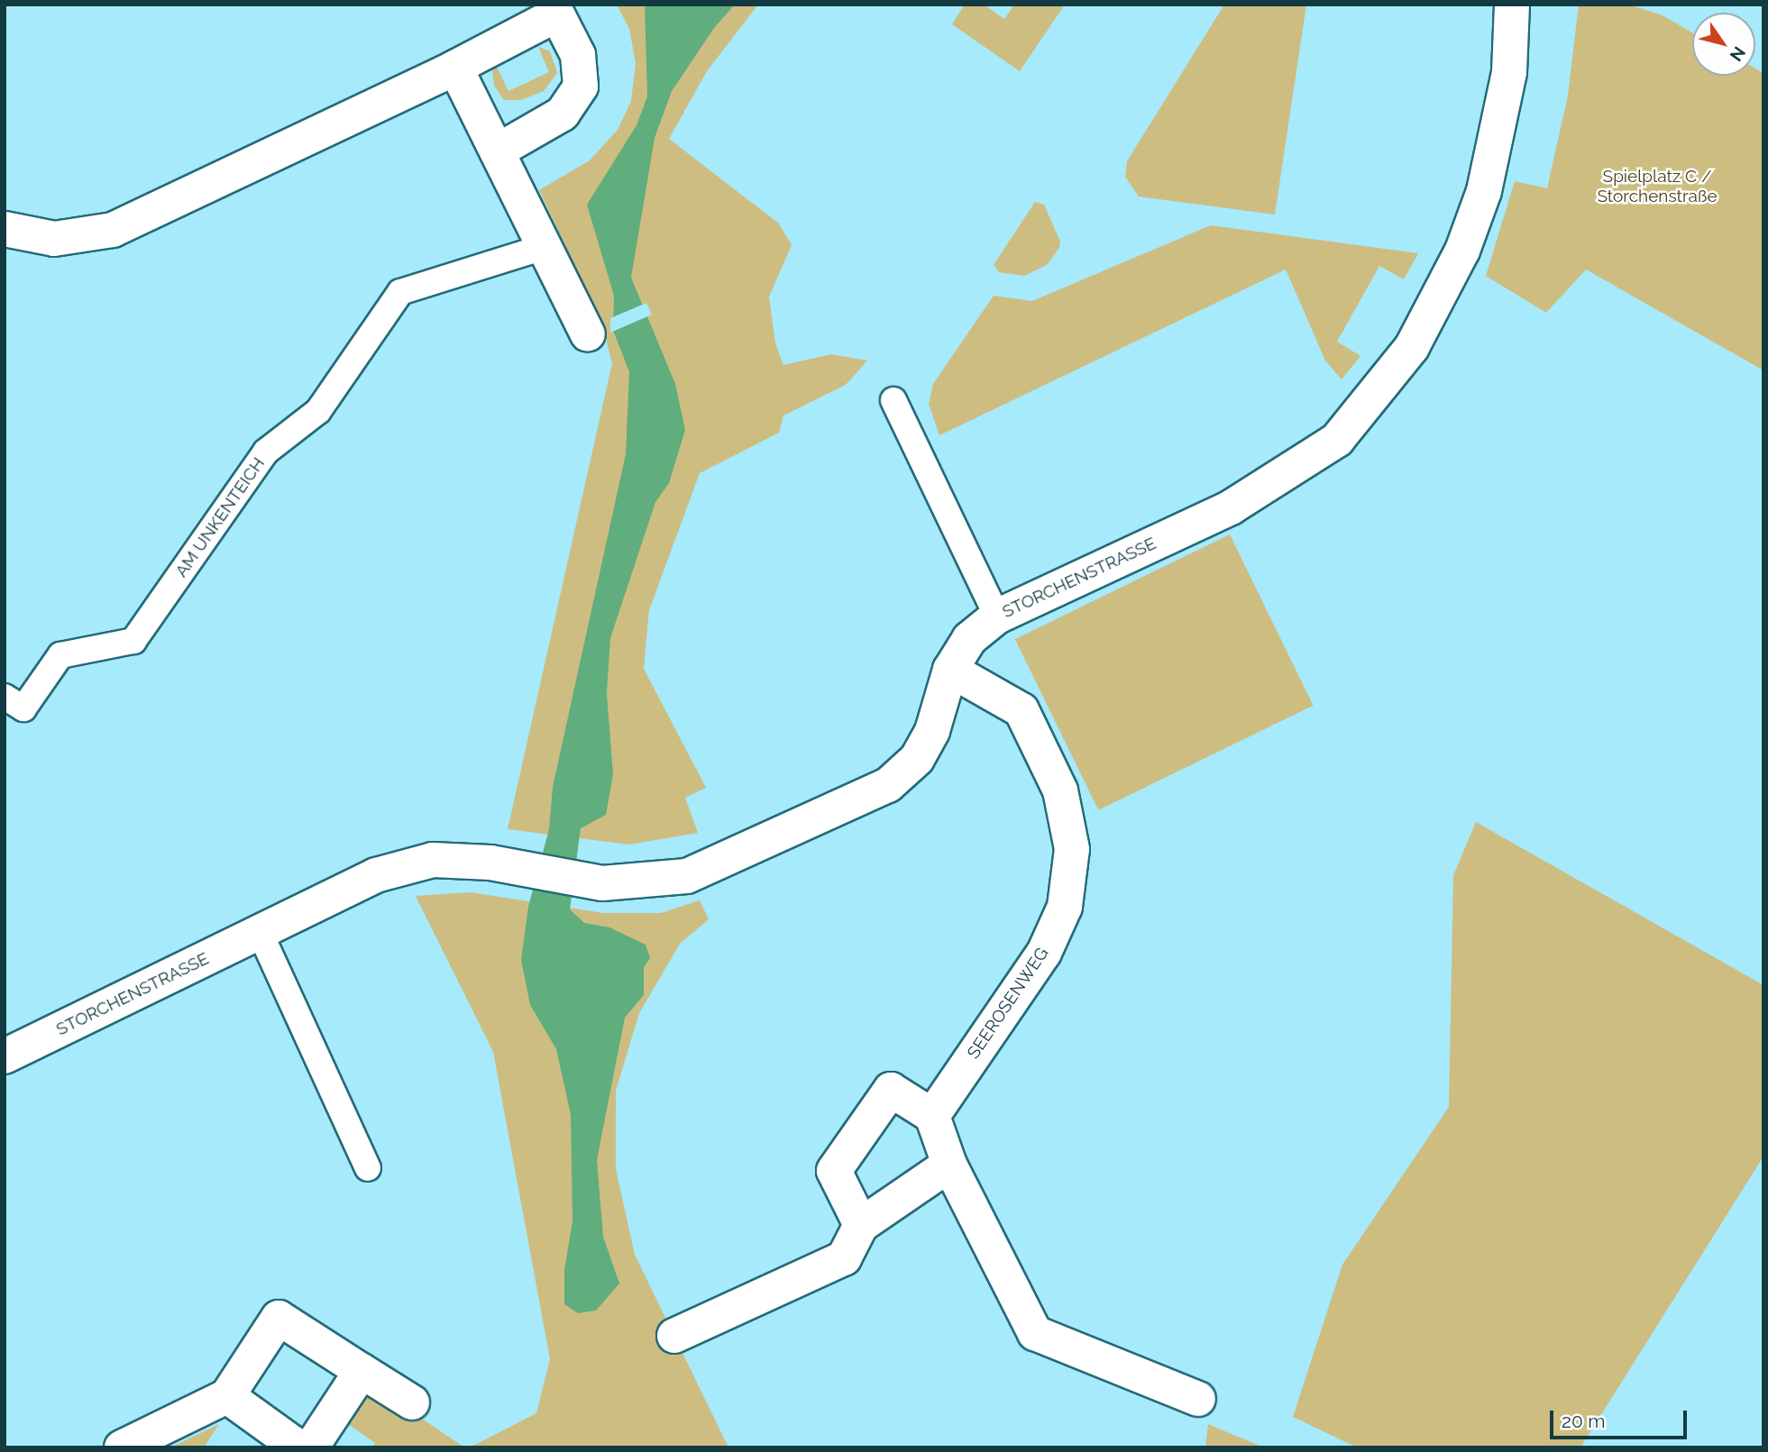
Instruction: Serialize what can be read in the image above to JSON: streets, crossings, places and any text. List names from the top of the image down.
{
  "streets": {
    "street": ["STORCHENSTRASSE", "SEEROSENWEG"],
    "lane": ["AM UNKENTEICH"]
  },
  "crossings": [
    ["STORCHENSTRASSE", "SEEROSENWEG"]
  ],
  "parks": ["Spielplatz C / Storchenstraße"],
  "scale_bar": "20 m",
  "north": "bottom right"
}
